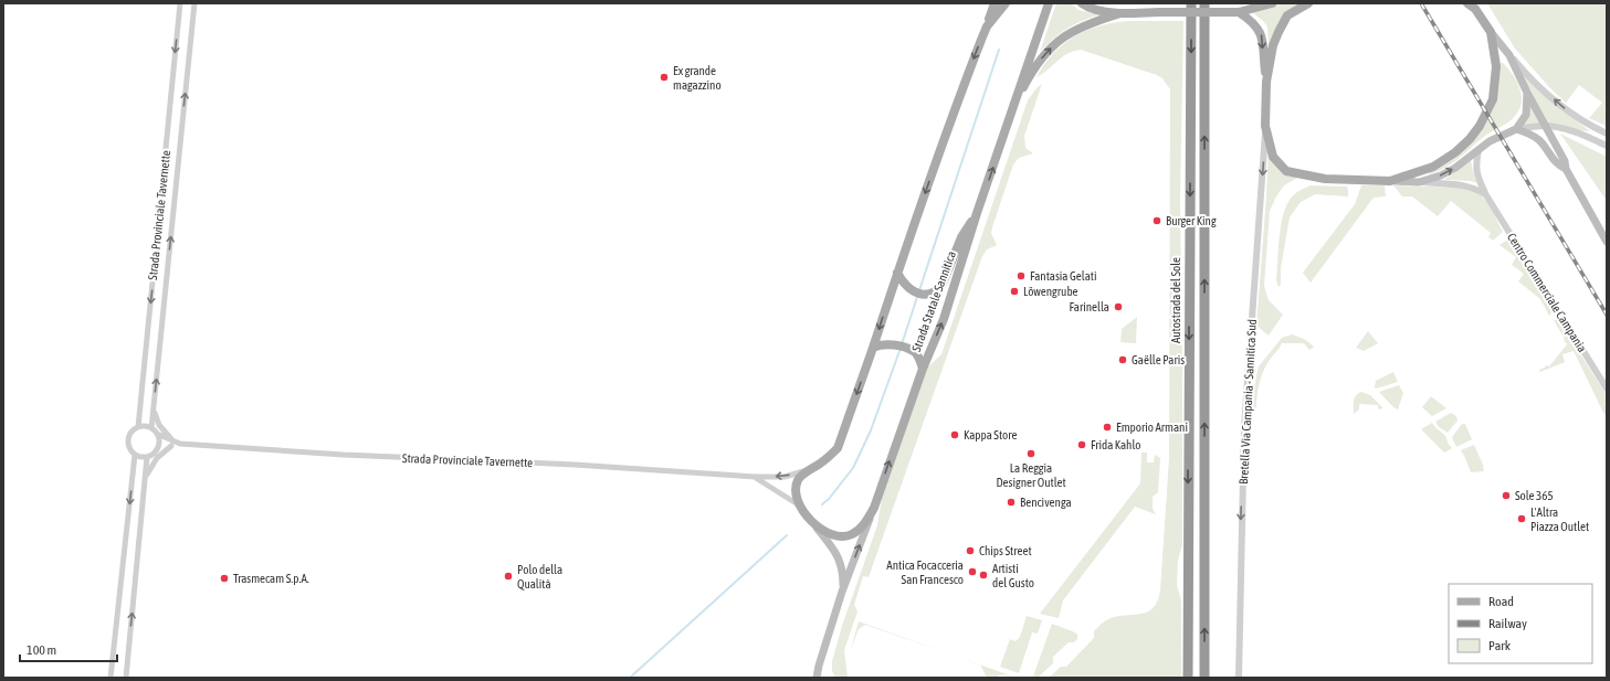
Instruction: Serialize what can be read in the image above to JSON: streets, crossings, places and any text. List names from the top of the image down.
{
  "streets": {
    "highway": ["Autostrada del Sole"],
    "main road": ["Strada Statale Sannitica"],
    "street": ["Strada Provinciale Tavernette", "Centro Commerciale Campania", "Bretella Via Campania - Sannitica Sud"]
  },
  "crossings": [
    ["Strada Provinciale Tavernette", "Strada Statale Sannitica"]
  ],
  "one_way": ["Bretella Via Campania - Sannitica Sud"],
  "places": [
    "Ex grande magazzino",
    "Burger King",
    "Fantasia Gelati",
    "Löwengrube",
    "Farinella",
    "Gaëlle Paris",
    "Emporio Armani",
    "Kappa Store",
    "Frida Kahlo",
    "La Reggia Designer Outlet",
    "Sole 365",
    "Bencivenga",
    "L'Altra Piazza Outlet",
    "Chips Street",
    "Antica Focacceria San Francesco",
    "Artisti del Gusto",
    "Polo della Qualità",
    "Trasmecam S.p.A."
  ],
  "legend": ["Road", "Railway", "Park"],
  "scale_bar": "100 m"
}
